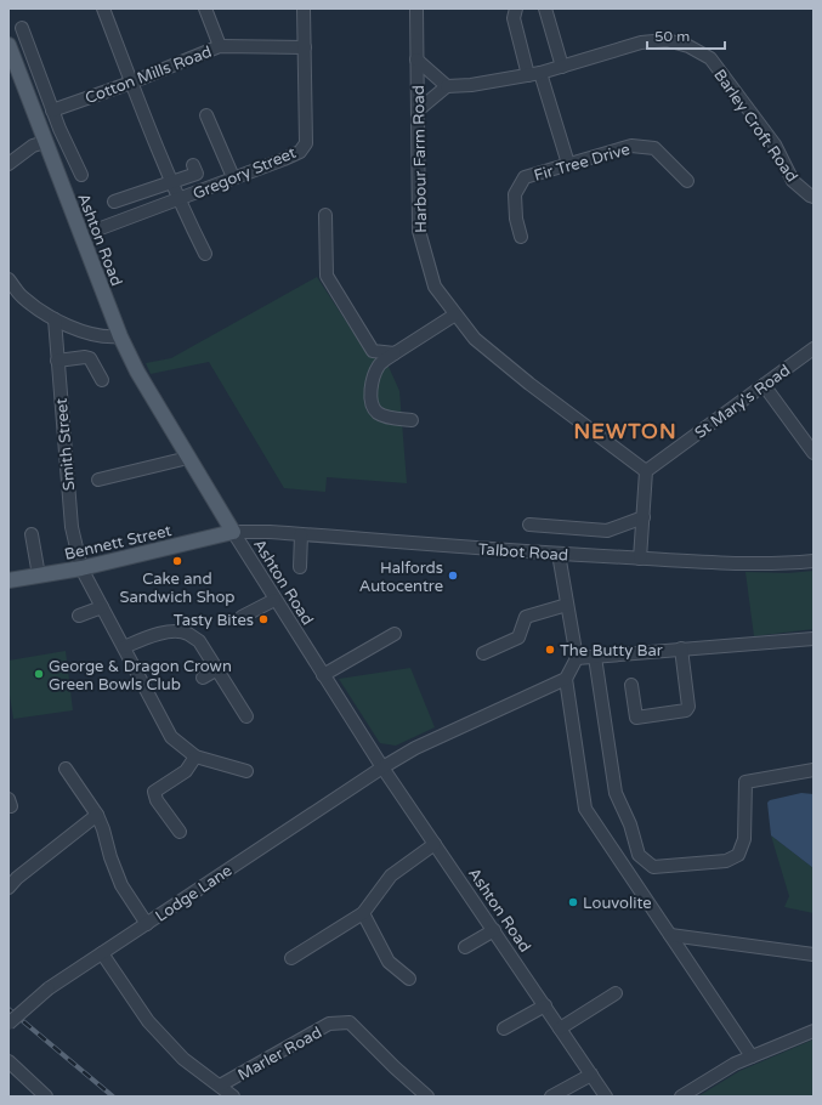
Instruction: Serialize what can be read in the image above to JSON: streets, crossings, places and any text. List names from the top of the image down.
{
  "streets": {
    "main road": ["Ashton Road", "Bennett Street"],
    "street": [
      "Cotton Mills Road",
      "Barley Croft Road",
      "Harbour Farm Road",
      "Fir Tree Drive",
      "Gregory Street",
      "St Mary's Road",
      "Smith Street",
      "Talbot Road",
      "Lodge Lane",
      "Marler Road"
    ]
  },
  "crossings": [
    ["Cotton Mills Road", "Gregory Street"],
    ["Harbour Farm Road", "St Mary's Road"],
    ["Gregory Street", "Ashton Road"],
    ["Ashton Road", "Bennett Street"],
    ["Ashton Road", "Talbot Road"],
    ["Ashton Road", "Lodge Lane"],
    ["Smith Street", "Bennett Street"],
    ["Bennett Street", "Talbot Road"]
  ],
  "districts": ["NEWTON"],
  "places": [
    "Cake and Sandwich Shop",
    "Halfords Autocentre",
    "Tasty Bites",
    "The Butty Bar",
    "George & Dragon Crown Green Bowls Club",
    "Louvolite"
  ],
  "scale_bar": "50 m"
}
